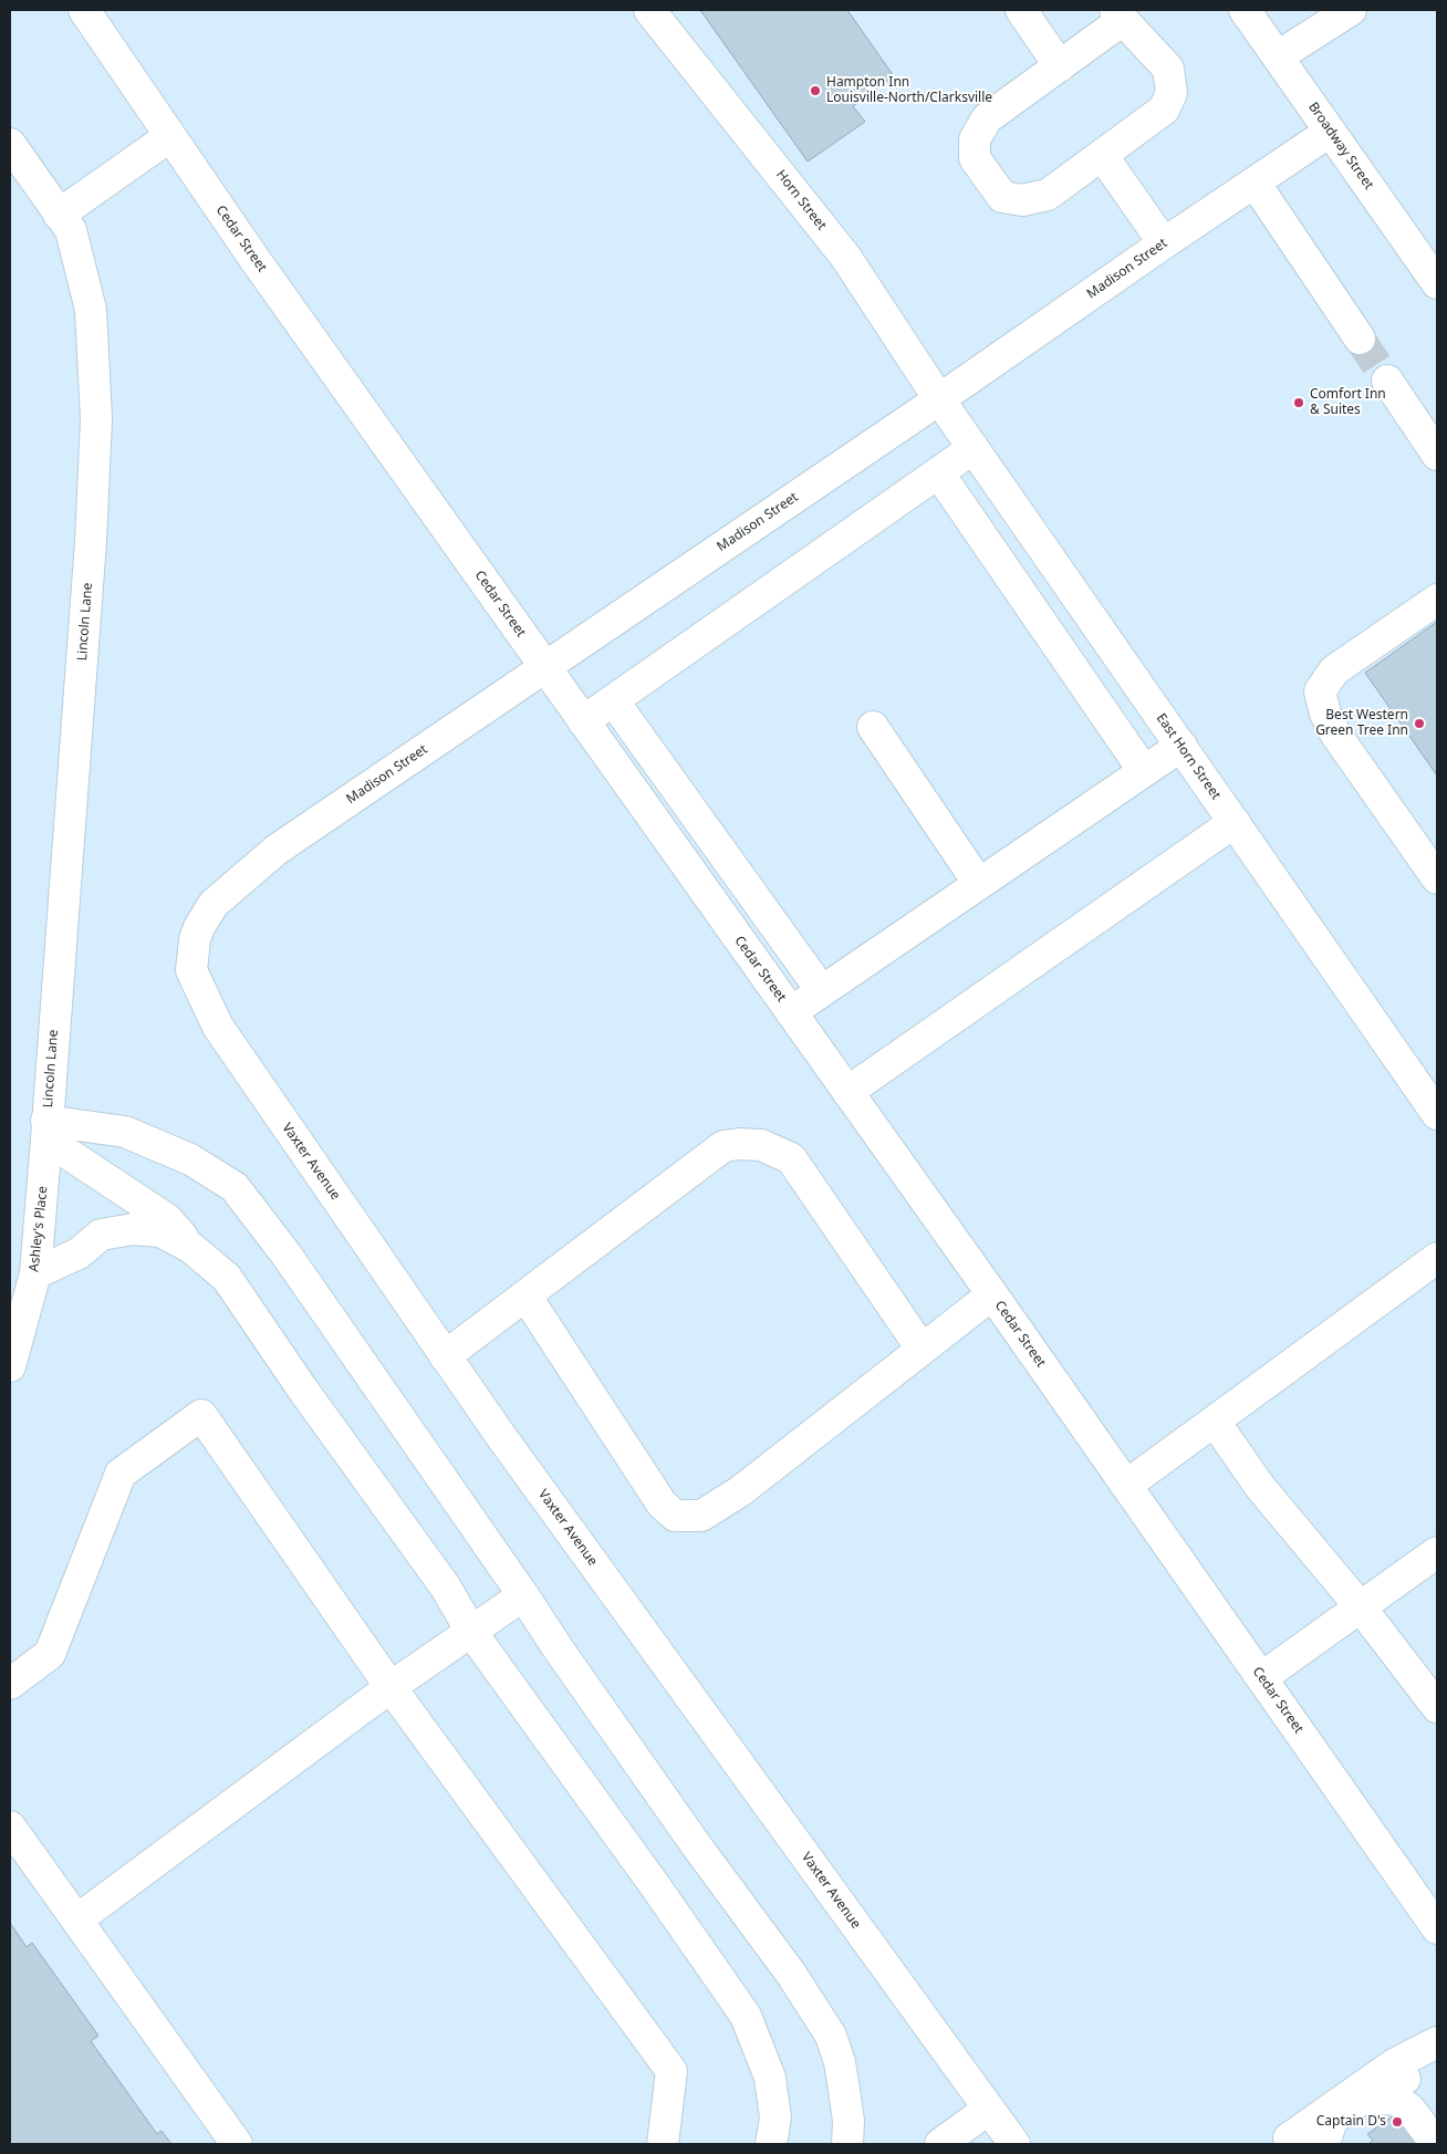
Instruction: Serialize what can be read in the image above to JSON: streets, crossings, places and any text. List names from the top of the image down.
{
  "streets": {
    "street": [
      "Broadway Street",
      "Horn Street",
      "Cedar Street",
      "Madison Street",
      "Lincoln Lane",
      "East Horn Street",
      "Vaxter Avenue",
      "Ashley's Place"
    ]
  },
  "crossings": [
    ["Broadway Street", "Madison Street"],
    ["Horn Street", "Madison Street"],
    ["Horn Street", "East Horn Street"],
    ["Cedar Street", "Madison Street"],
    ["Madison Street", "East Horn Street"],
    ["Madison Street", "Vaxter Avenue"],
    ["Lincoln Lane", "Ashley's Place"]
  ],
  "places": [
    "Hampton Inn Louisville-North/Clarksville",
    "Comfort Inn & Suites",
    "Best Western Green Tree Inn",
    "Captain D's"
  ]
}
